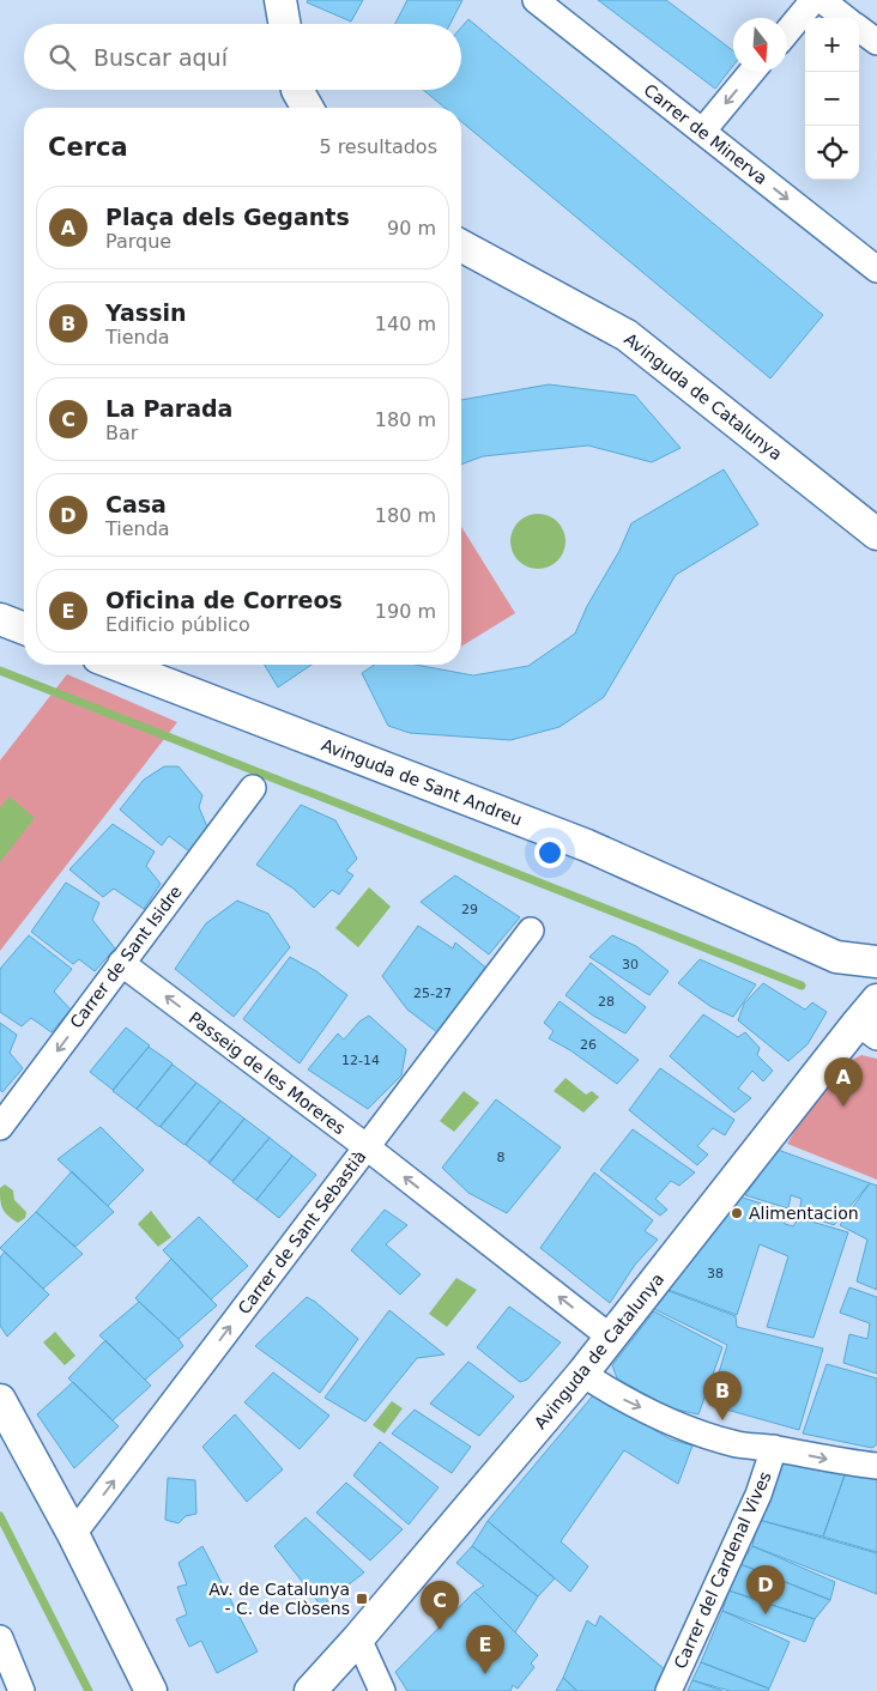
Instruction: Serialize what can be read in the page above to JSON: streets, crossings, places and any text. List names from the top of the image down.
{
  "streets": {
    "street": [
      "Carrer de Minerva",
      "Avinguda de Catalunya",
      "Avinguda de Sant Andreu",
      "Carrer de Sant Isidre",
      "Passeig de les Moreres",
      "Carrer de Sant Sebastià",
      "Carrer del Cardenal Vives"
    ]
  },
  "crossings": [
    ["Avinguda de Catalunya", "Passeig de les Moreres"],
    ["Carrer de Sant Isidre", "Passeig de les Moreres"],
    ["Passeig de les Moreres", "Carrer de Sant Sebastià"]
  ],
  "one_way": [
    "Carrer de Minerva",
    "Carrer de Sant Isidre",
    "Passeig de les Moreres",
    "Carrer de Sant Sebastià"
  ],
  "places": {
    "other": ["Alimentacion"],
    "transit": ["Av. de Catalunya - C. de Clòsens"]
  },
  "house_numbers": [
    "29",
    "30",
    "25-27",
    "28",
    "26",
    "12-14",
    "8",
    "38"
  ],
  "north": "bottom",
  "page": {
    "map_buttons": ["+", "−"],
    "search": "Buscar aquí",
    "heading": ["Cerca", "5 resultados"],
    "list": [
      {
        "mark": "A",
        "name": "Plaça dels Gegants",
        "note": "Parque",
        "value": "90 m"
      },
      {
        "mark": "B",
        "name": "Yassin",
        "note": "Tienda",
        "value": "140 m"
      },
      {
        "mark": "C",
        "name": "La Parada",
        "note": "Bar",
        "value": "180 m"
      },
      {
        "mark": "D",
        "name": "Casa",
        "note": "Tienda",
        "value": "180 m"
      },
      {
        "mark": "E",
        "name": "Oficina de Correos",
        "note": "Edificio público",
        "value": "190 m"
      }
    ],
    "pins": [
      "A",
      "B",
      "D",
      "C",
      "E"
    ]
  }
}
